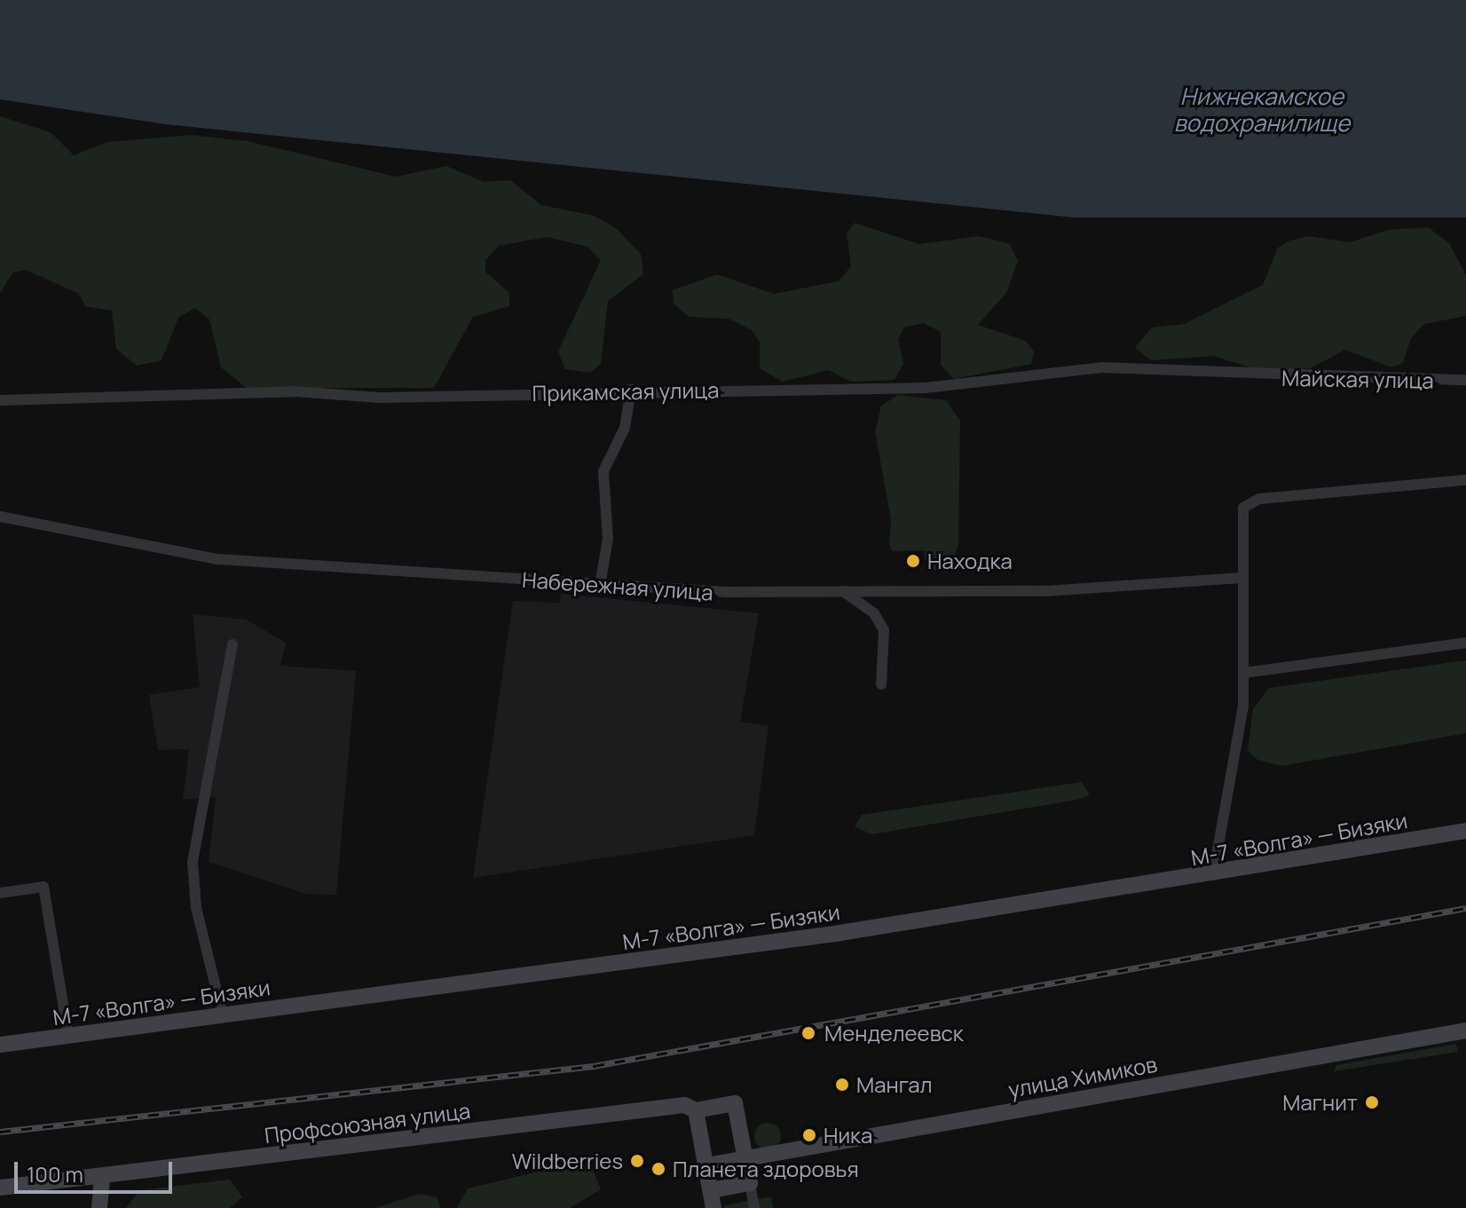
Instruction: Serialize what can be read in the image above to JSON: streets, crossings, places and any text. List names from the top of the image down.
{
  "streets": {
    "main road": ["М-7 «Волга» — Бизяки", "улица Химиков", "Профсоюзная улица"],
    "street": ["Майская улица", "Прикамская улица", "Набережная улица"]
  },
  "crossings": [
    ["Майская улица", "Прикамская улица"],
    ["улица Химиков", "Профсоюзная улица"]
  ],
  "water": ["Нижнекамское водохранилище"],
  "places": [
    "Находка",
    "Менделеевск",
    "Мангал",
    "Магнит",
    "Ника",
    "Wildberries",
    "Планета здоровья"
  ],
  "scale_bar": "100 m"
}
